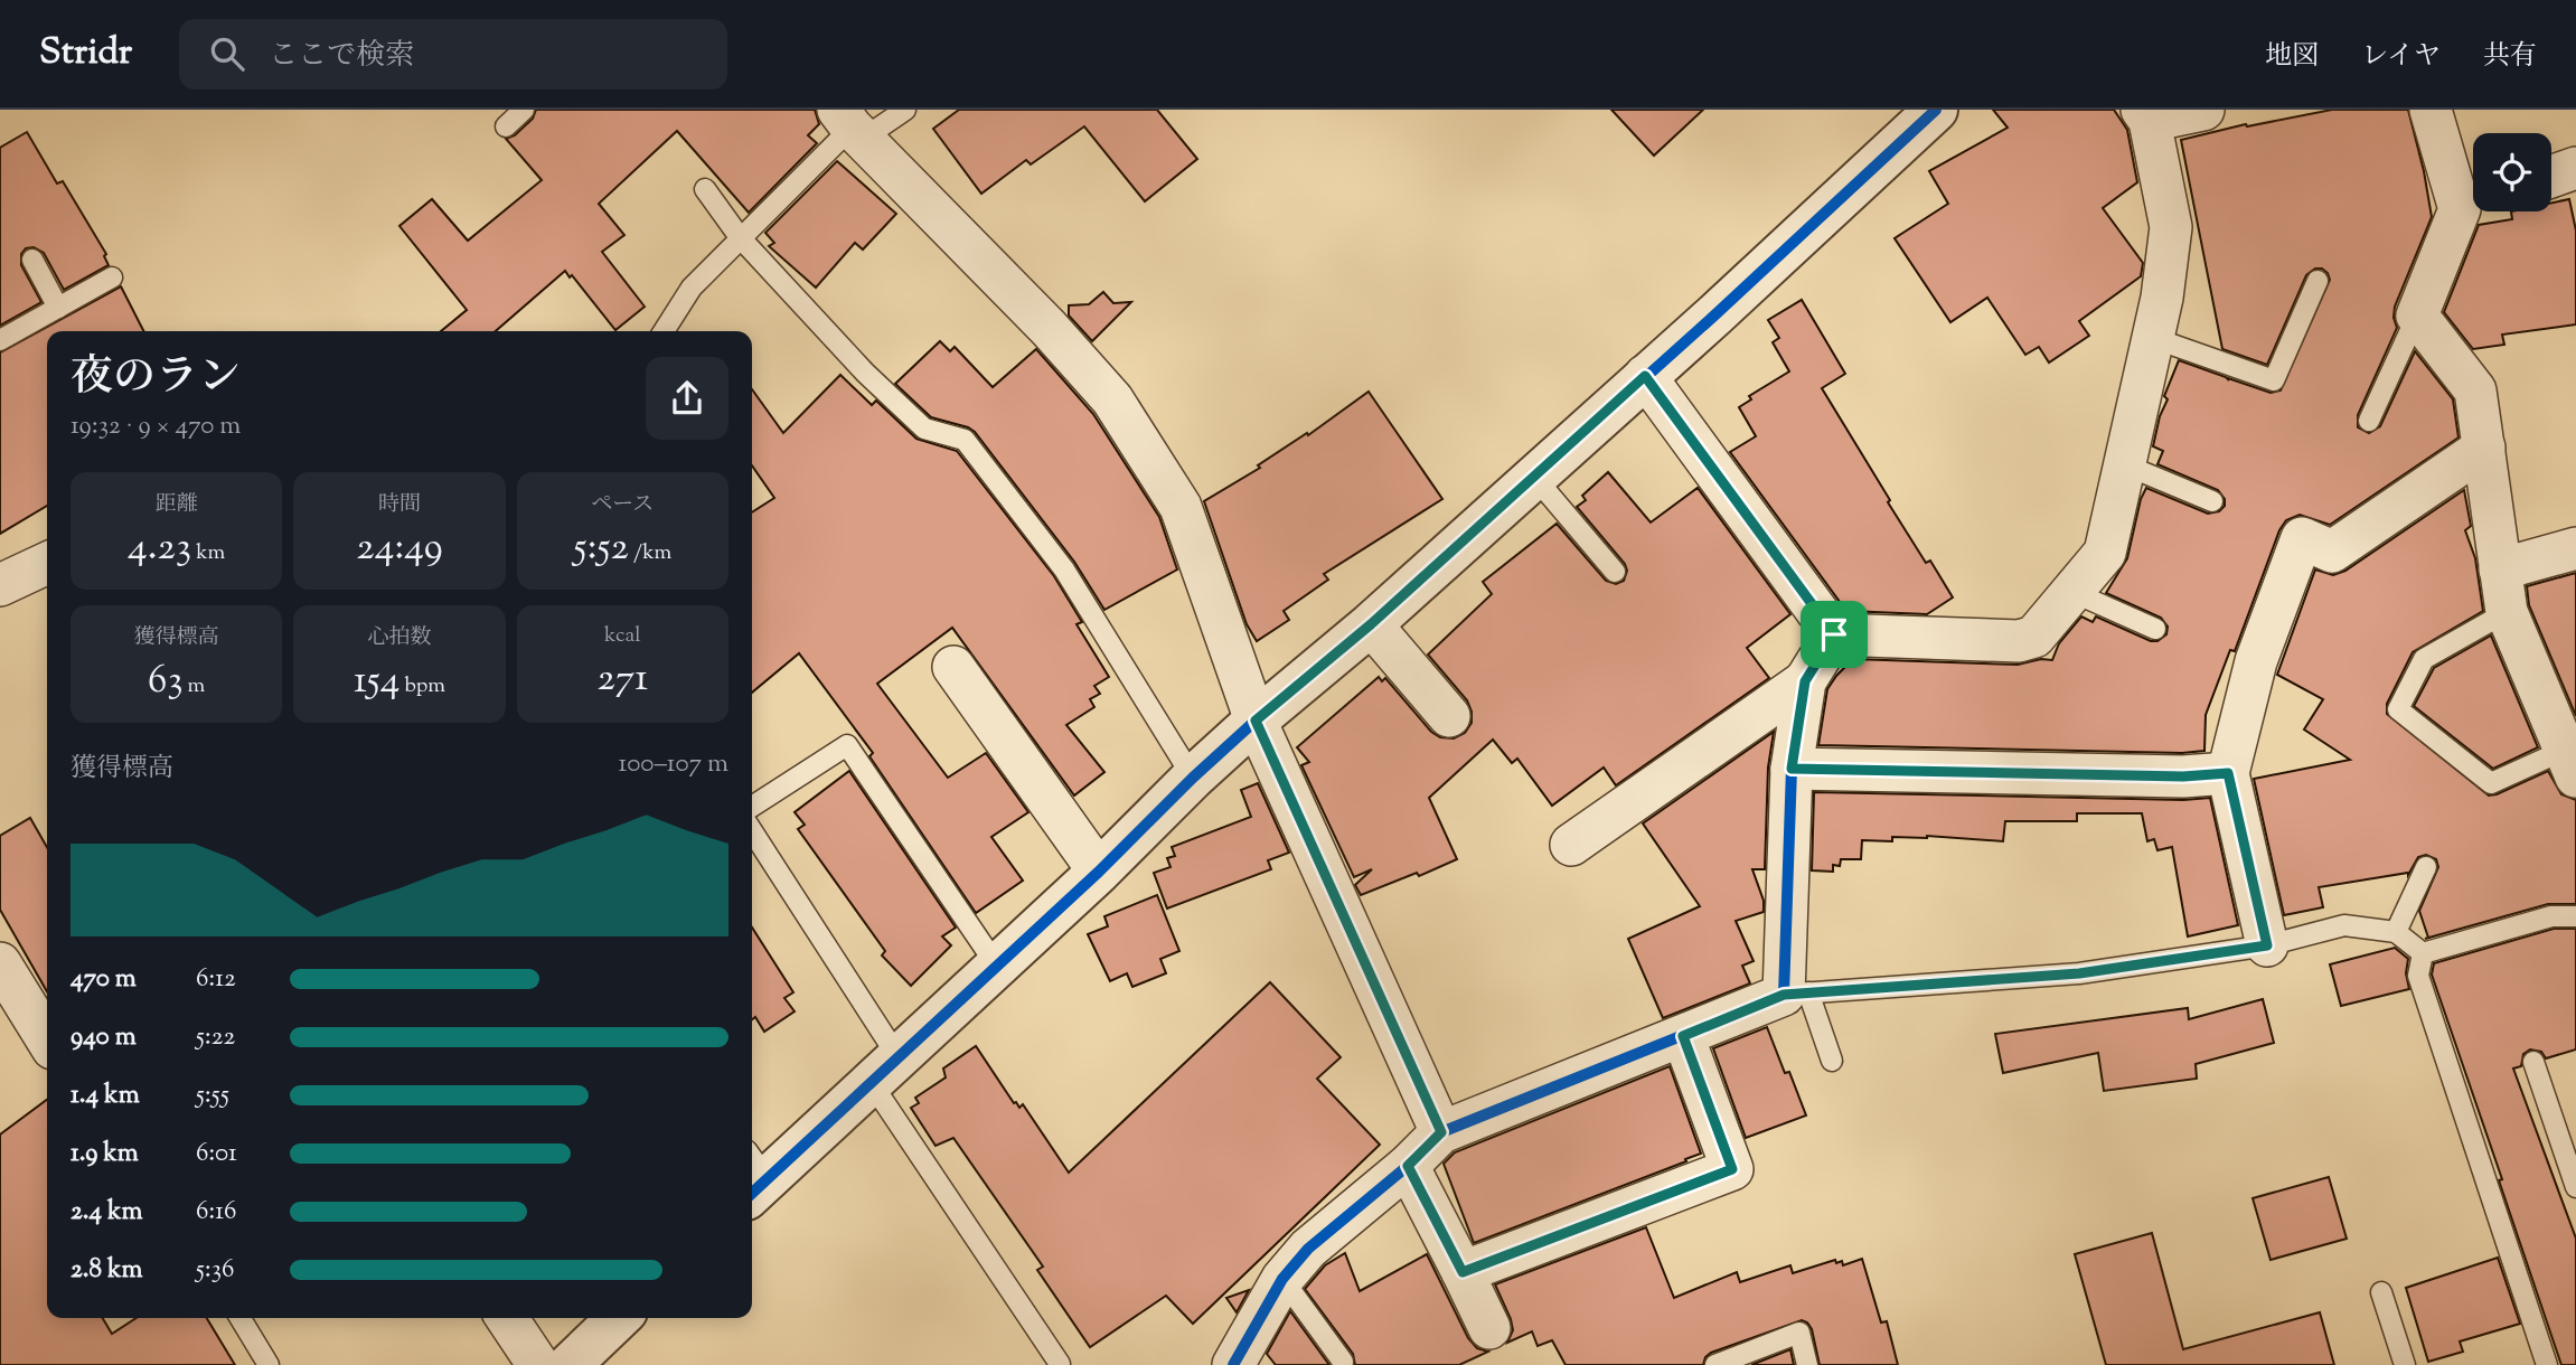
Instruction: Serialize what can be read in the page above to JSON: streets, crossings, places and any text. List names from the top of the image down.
{
  "page": {
    "header": "Stridr",
    "search": "ここで検索",
    "nav": ["地図", "レイヤ", "共有"],
    "heading": ["夜のラン", "19:32 · 9 × 470 m"],
    "stats": [
      ["距離", "4.23 km"],
      ["時間", "24:49"],
      ["ペース", "5:52 /km"],
      ["獲得標高", "63 m"],
      ["心拍数", "154 bpm"],
      ["kcal", "271"]
    ],
    "chart": ["獲得標高", "100–107 m"],
    "list": [
      {
        "name": "470 m",
        "note": "6:12"
      },
      {
        "name": "940 m",
        "note": "5:22"
      },
      {
        "name": "1.4 km",
        "note": "5:55"
      },
      {
        "name": "1.9 km",
        "note": "6:01"
      },
      {
        "name": "2.4 km",
        "note": "6:16"
      },
      {
        "name": "2.8 km",
        "note": "5:36"
      }
    ]
  }
}
